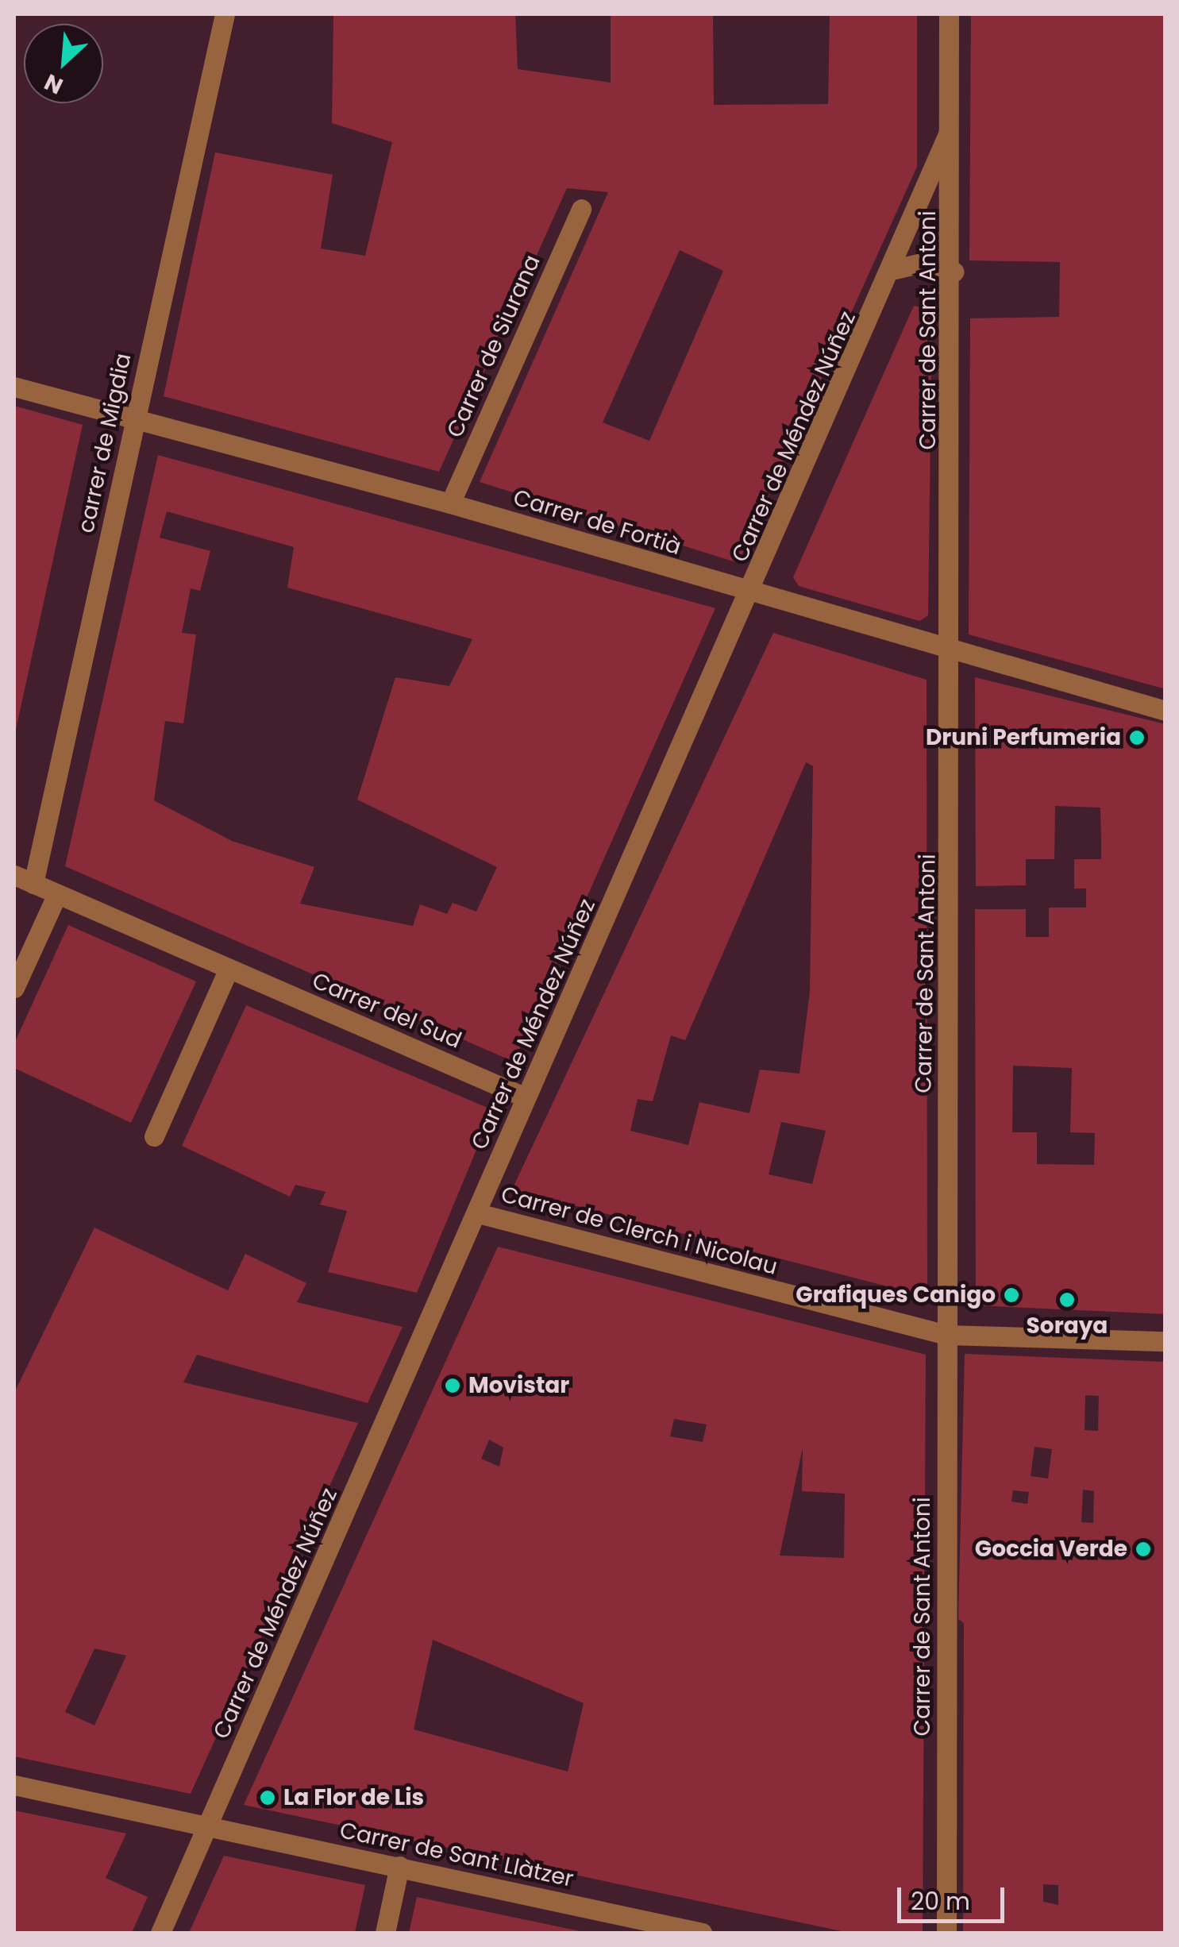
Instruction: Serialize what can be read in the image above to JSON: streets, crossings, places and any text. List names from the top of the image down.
{
  "streets": {
    "street": [
      "Carrer de Sant Antoni",
      "Carrer de Siurana",
      "Carrer de Méndez Núñez",
      "carrer de Migdia",
      "Carrer de Fortià",
      "Carrer del Sud",
      "Carrer de Clerch i Nicolau",
      "Carrer de Sant Llàtzer"
    ]
  },
  "crossings": [
    ["Carrer de Sant Antoni", "Carrer de Méndez Núñez"],
    ["Carrer de Sant Antoni", "Carrer de Fortià"],
    ["Carrer de Sant Antoni", "Carrer de Clerch i Nicolau"],
    ["Carrer de Siurana", "Carrer de Fortià"],
    ["Carrer de Méndez Núñez", "Carrer de Fortià"],
    ["Carrer de Méndez Núñez", "Carrer del Sud"],
    ["Carrer de Méndez Núñez", "Carrer de Clerch i Nicolau"],
    ["Carrer de Méndez Núñez", "Carrer de Sant Llàtzer"],
    ["carrer de Migdia", "Carrer de Fortià"],
    ["carrer de Migdia", "Carrer del Sud"]
  ],
  "places": [
    "Druni Perfumeria",
    "Grafiques Canigo",
    "Soraya",
    "Movistar",
    "Goccia Verde",
    "La Flor de Lis"
  ],
  "scale_bar": "20 m",
  "north": "bottom left"
}
